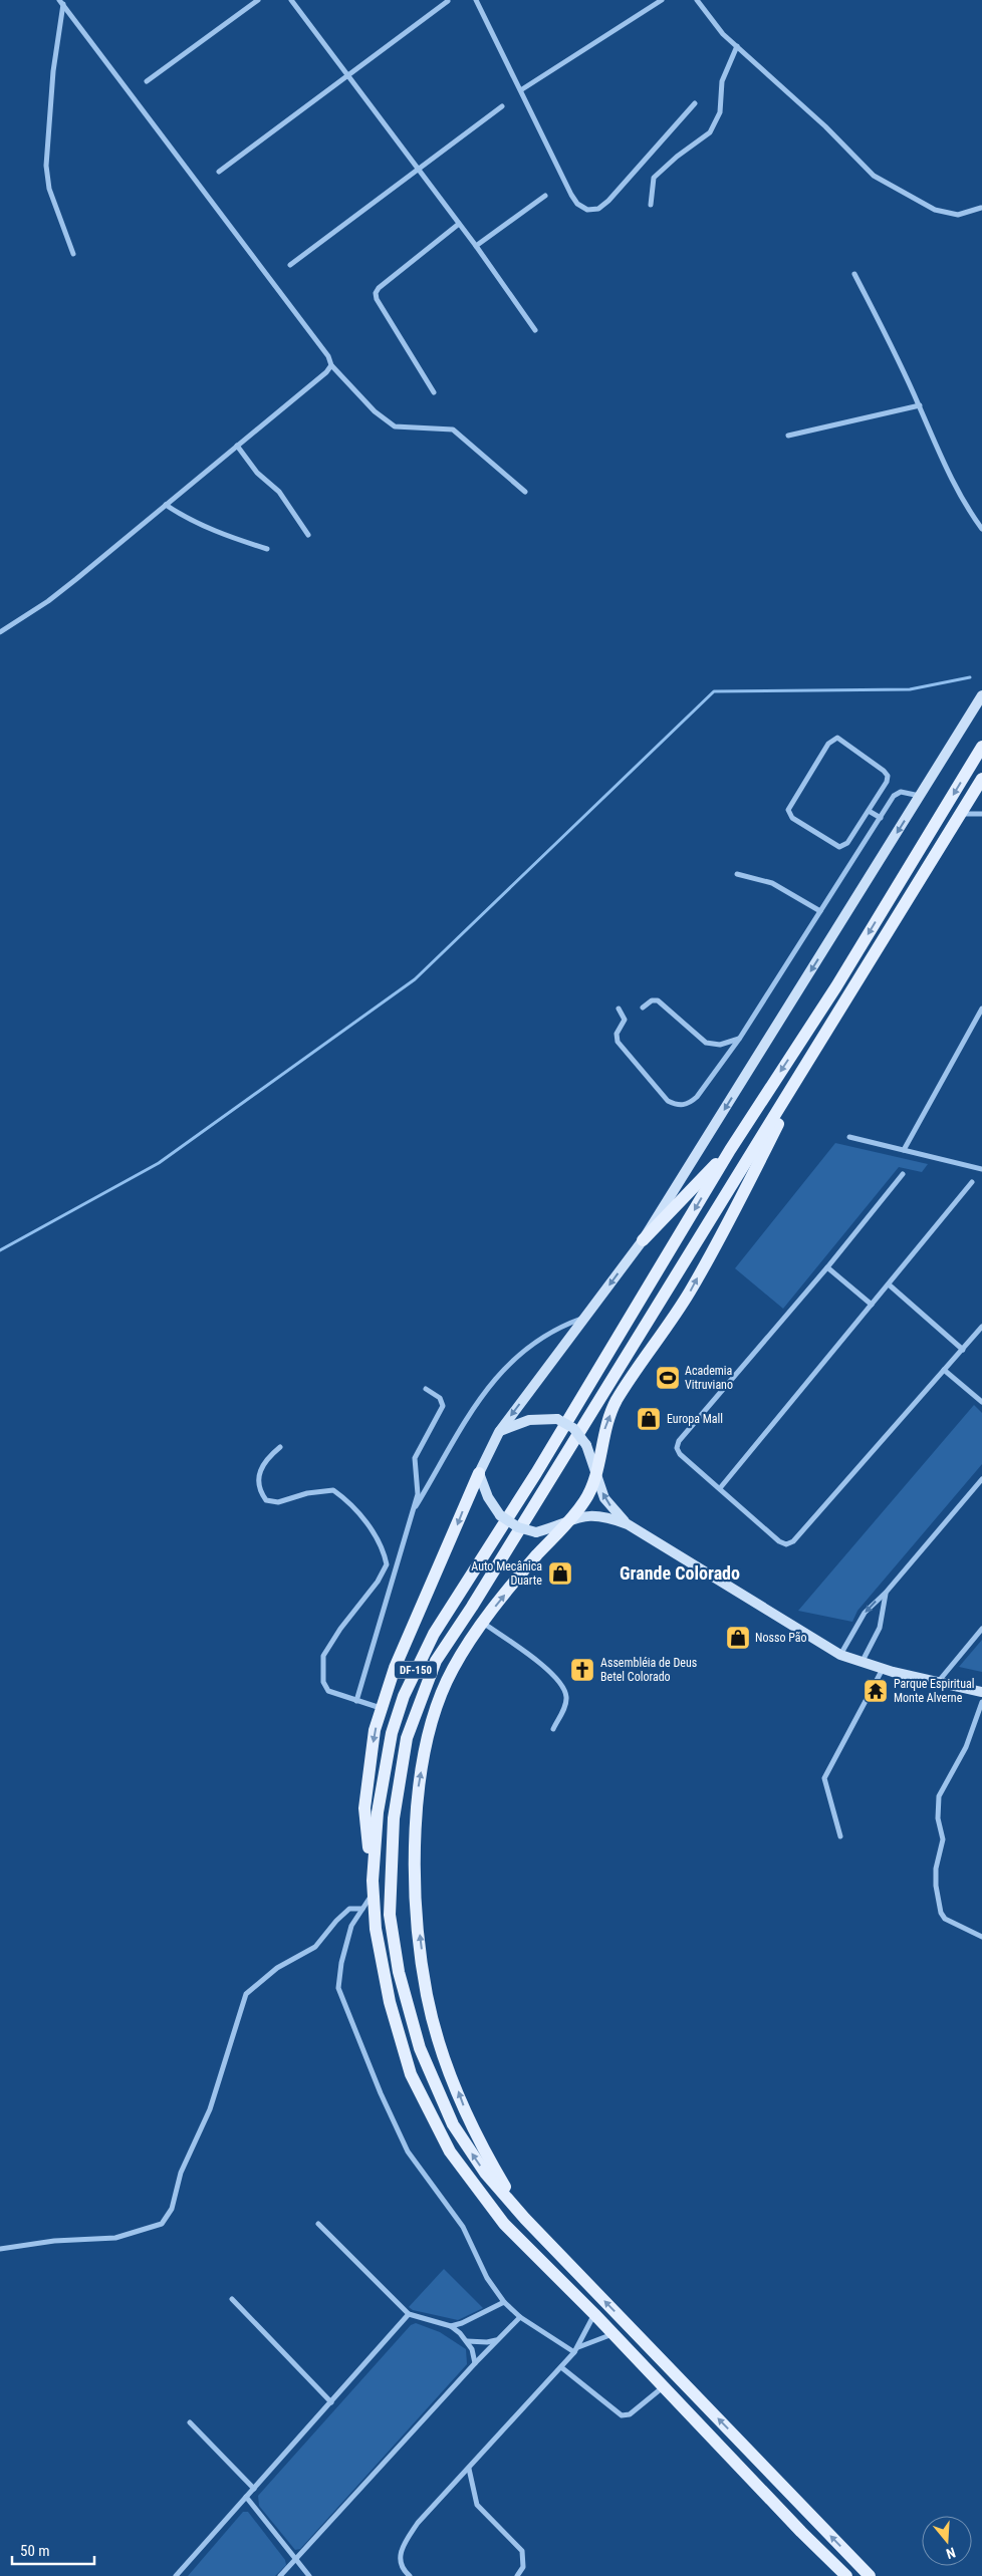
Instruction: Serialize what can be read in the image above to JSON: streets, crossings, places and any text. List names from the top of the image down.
{
  "streets": {
    "main road": ["DF-150"]
  },
  "districts": ["Grande Colorado"],
  "places": {
    "sports": ["Academia Vitruviano"],
    "shop": ["Europa Mall", "Auto Mecânica Duarte", "Nosso Pão"],
    "church": ["Assembléia de Deus Betel Colorado"],
    "temple": ["Parque Espiritual Monte Alverne"]
  },
  "scale_bar": "50 m",
  "north": "bottom"
}
